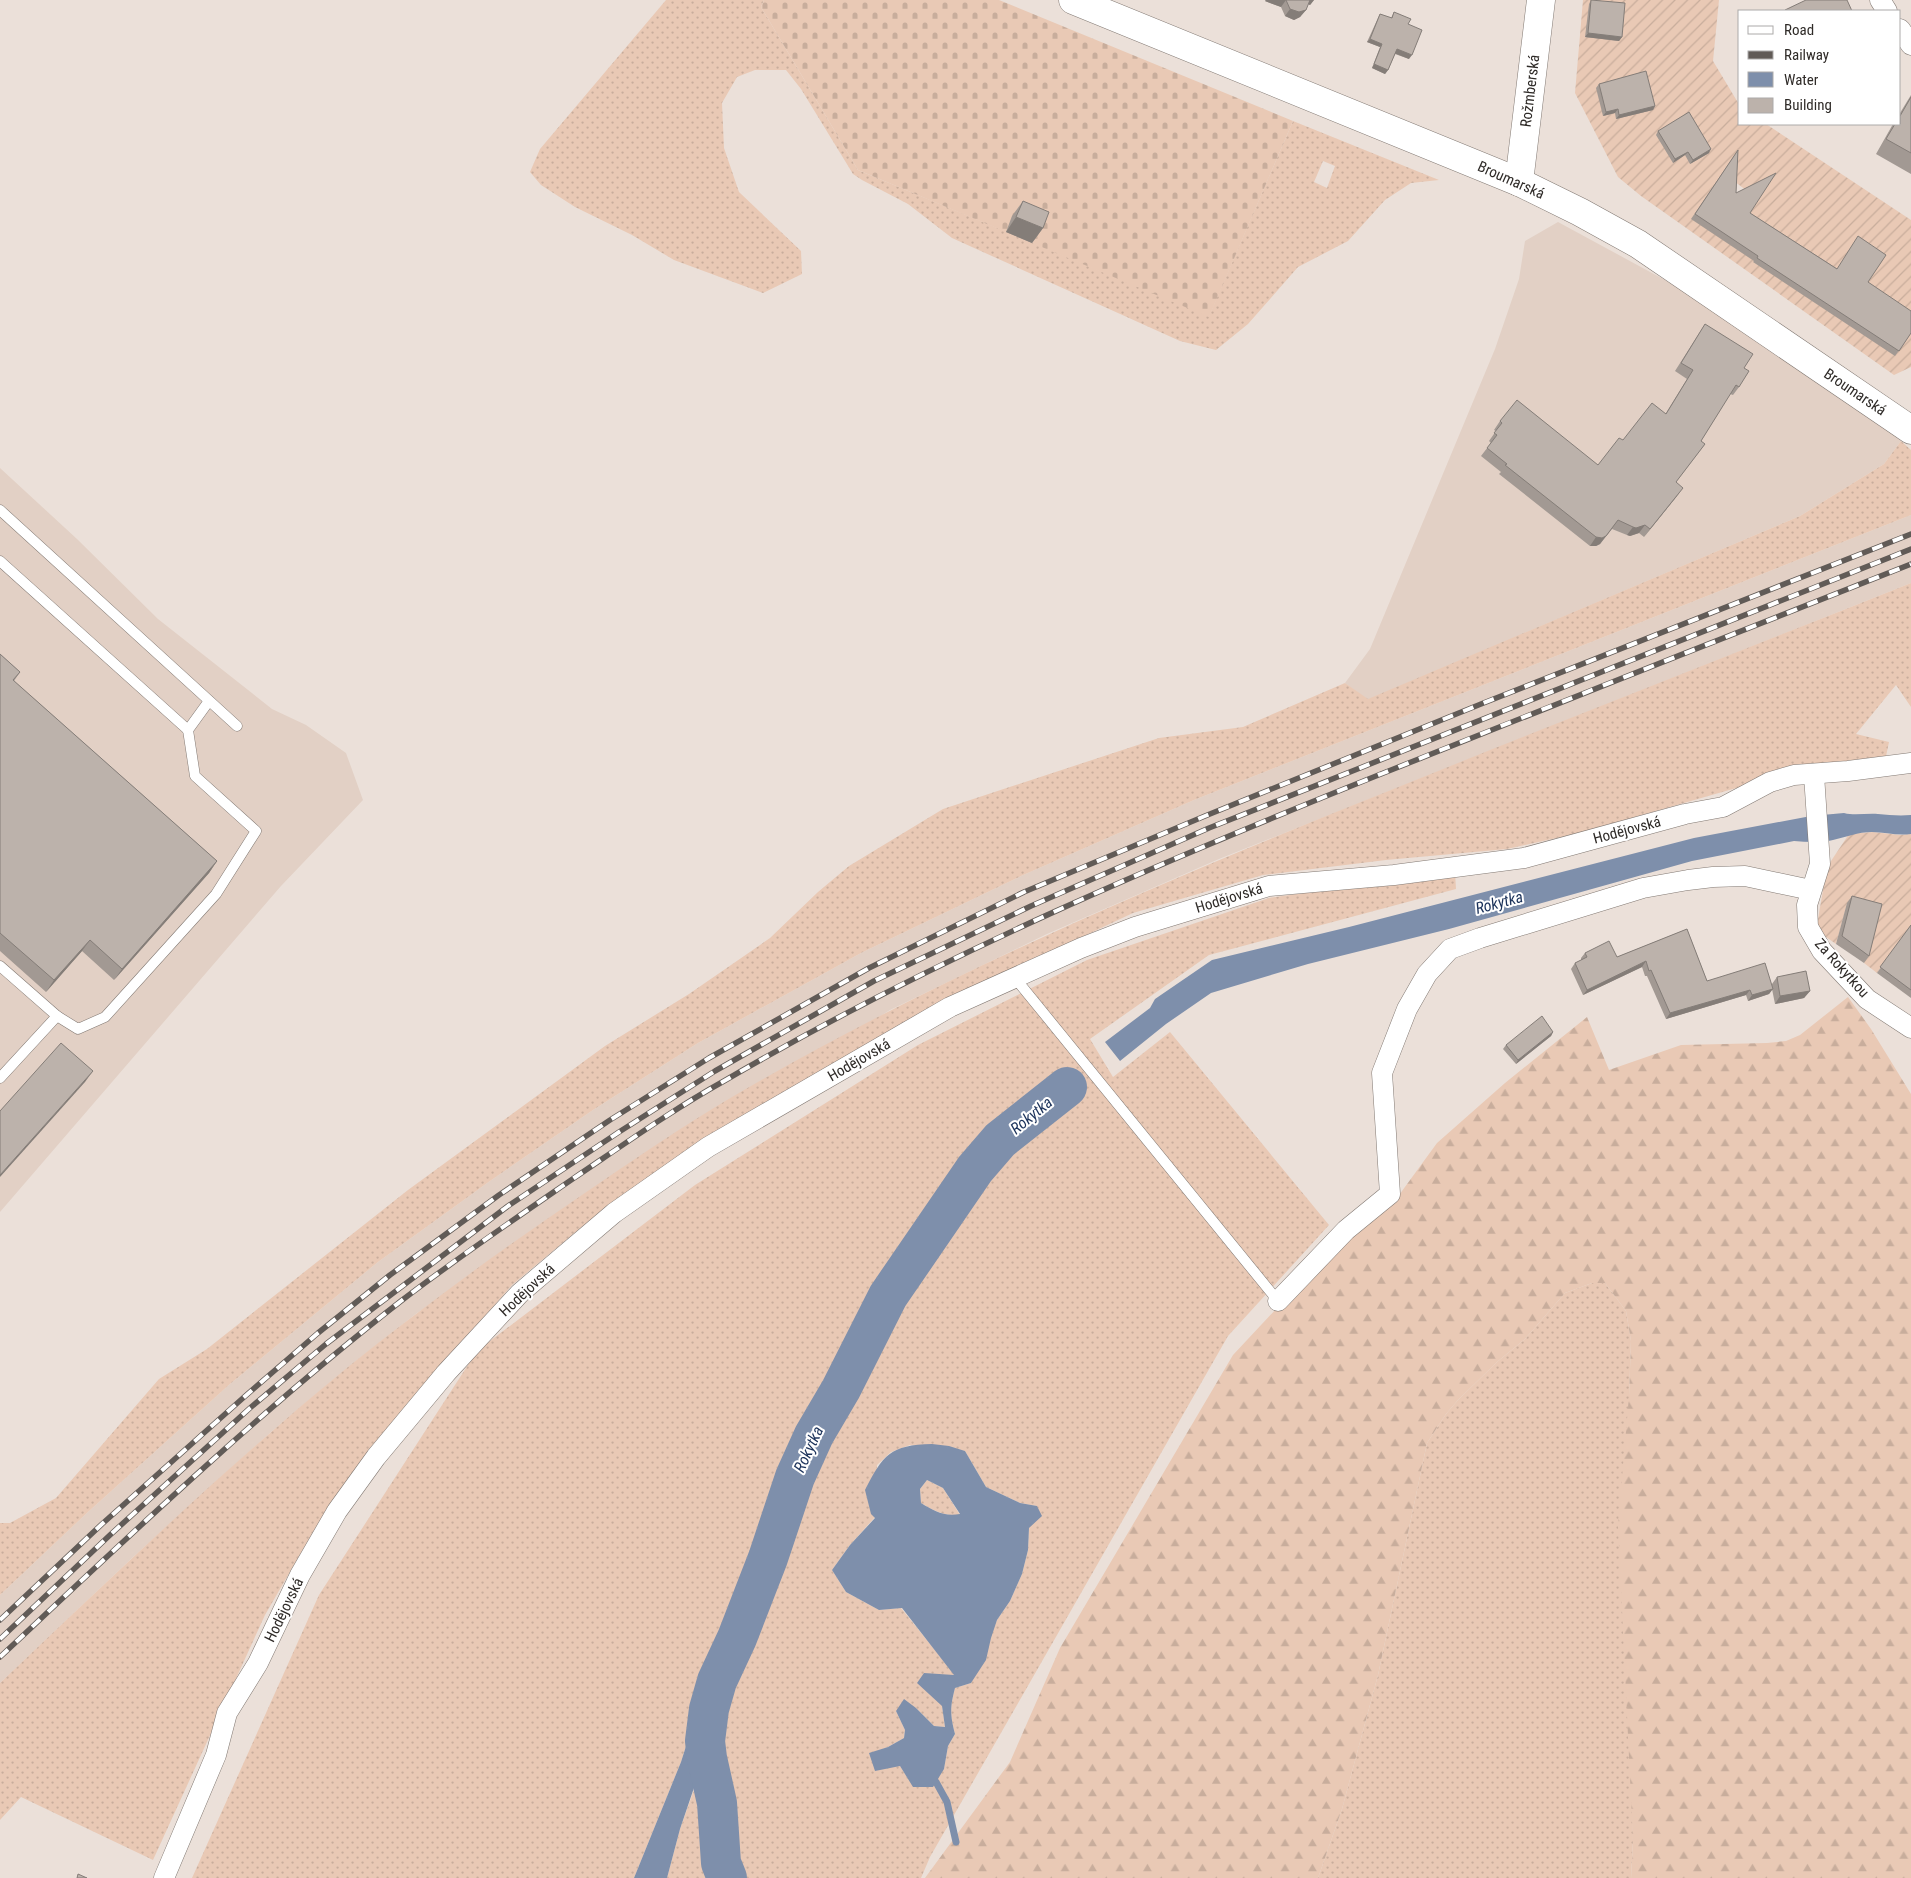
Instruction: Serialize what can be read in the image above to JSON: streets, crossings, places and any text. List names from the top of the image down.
{
  "streets": {
    "street": [
      "Rožmberská",
      "Broumarská",
      "Hodějovská",
      "Za Rokytkou"
    ]
  },
  "crossings": [
    ["Rožmberská", "Broumarská"],
    ["Hodějovská", "Za Rokytkou"]
  ],
  "water": ["Rokytka"],
  "legend": [
    "Road",
    "Railway",
    "Water",
    "Building"
  ]
}
